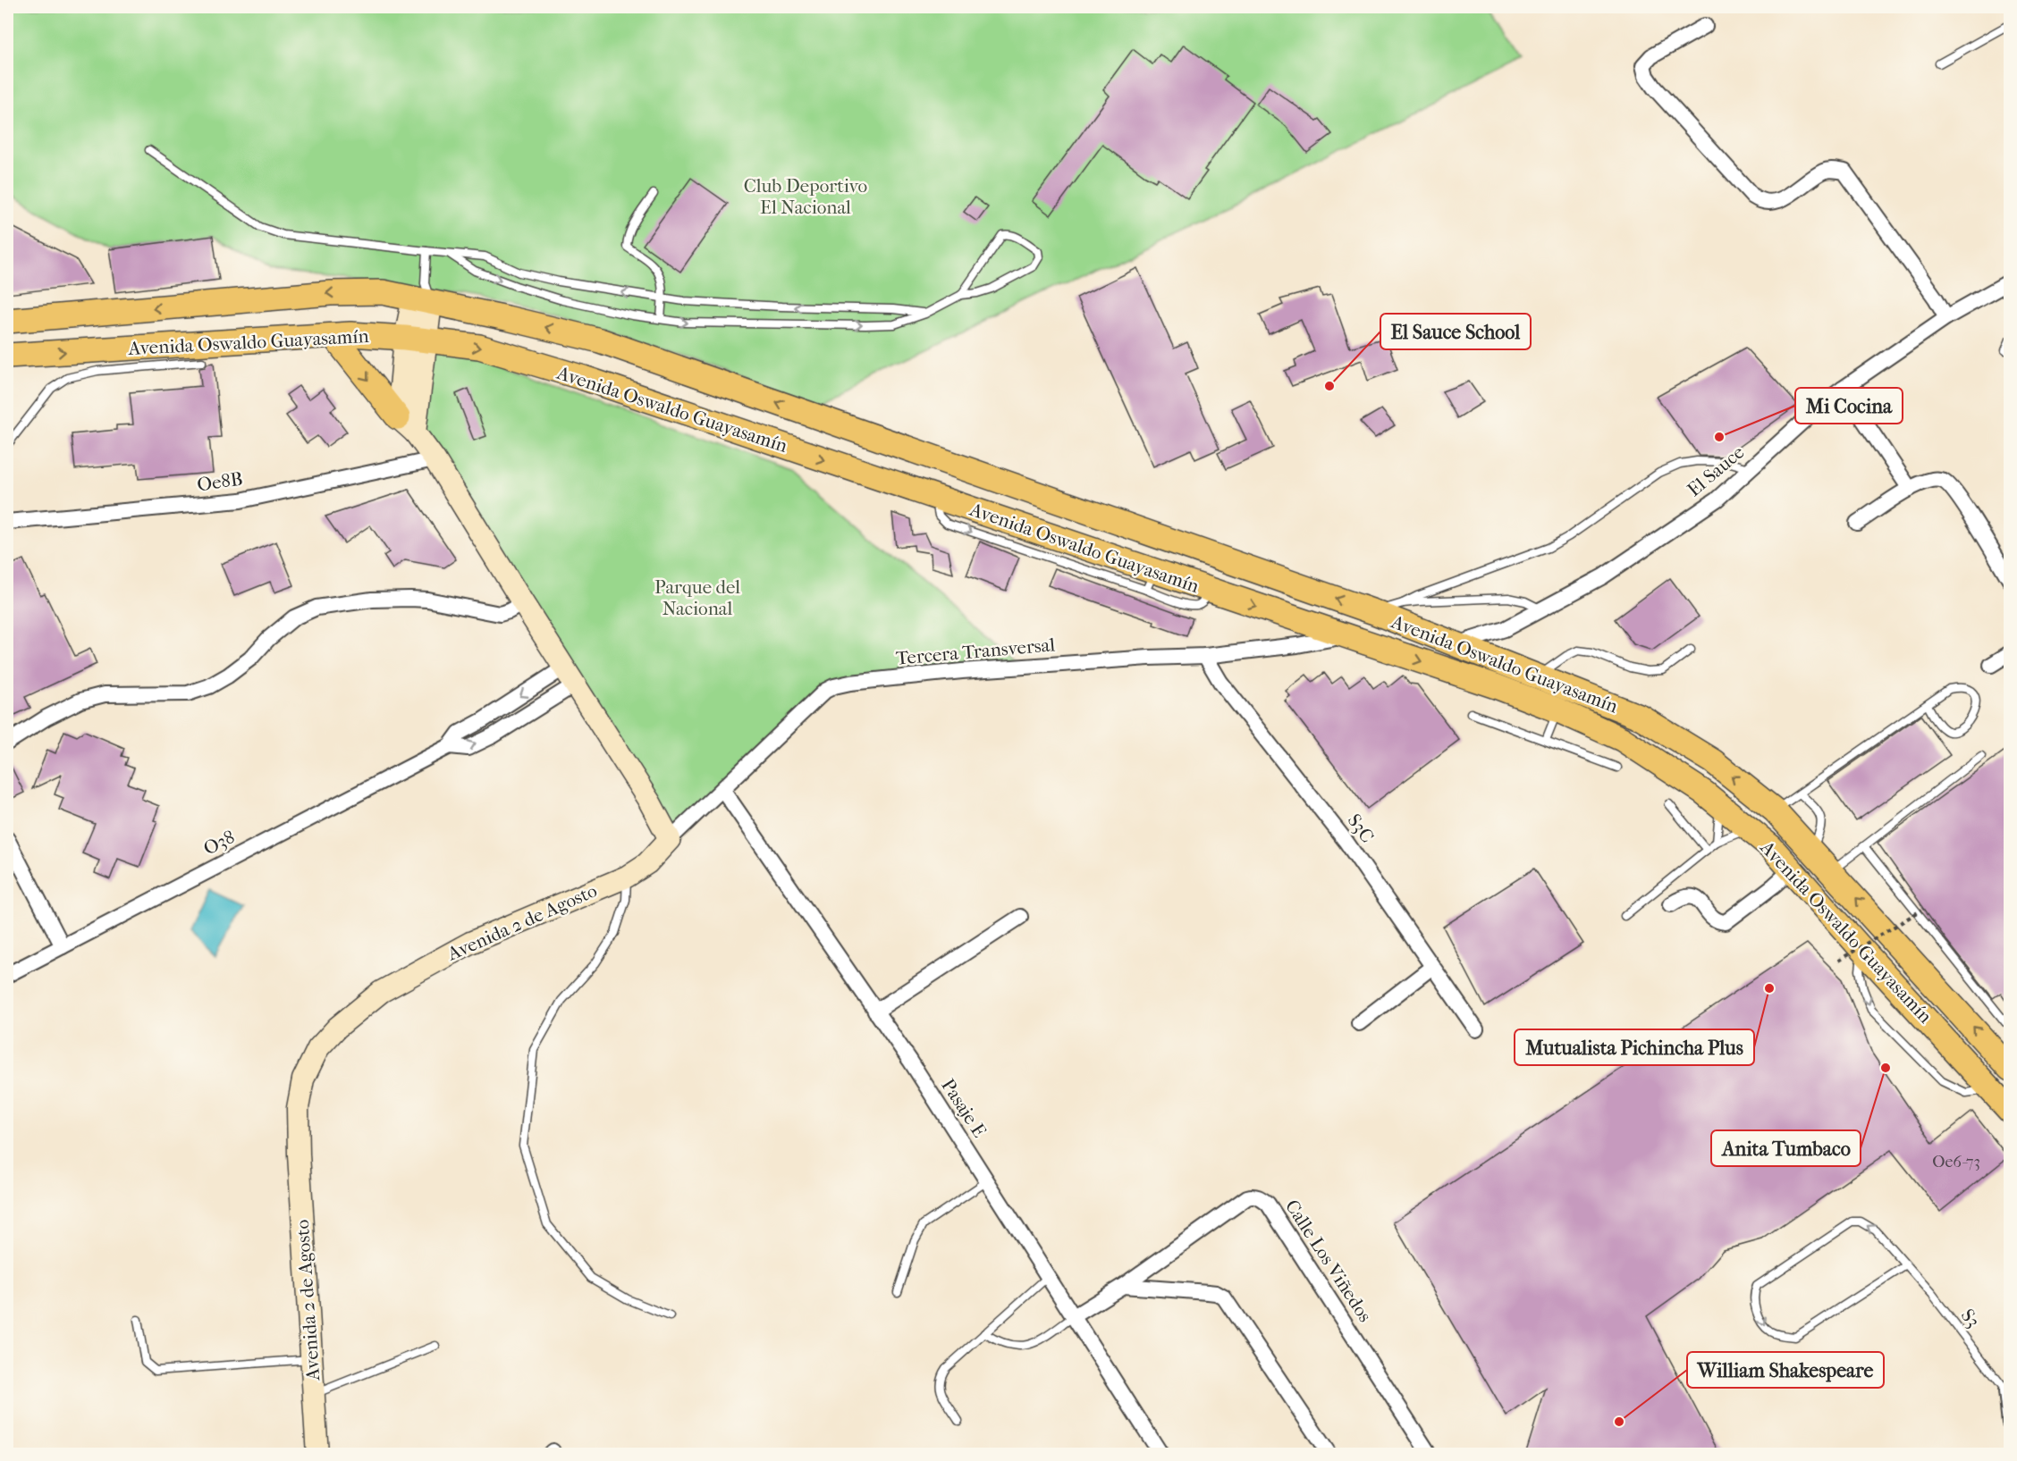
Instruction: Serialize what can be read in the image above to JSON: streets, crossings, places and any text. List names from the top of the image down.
{
  "streets": {
    "main road": ["Avenida Oswaldo Guayasamín", "Avenida 2 de Agosto"],
    "street": [
      "El Sauce",
      "Oe8B",
      "Tercera Transversal",
      "S3C",
      "O38",
      "Pasaje E",
      "Calle Los Viñedos"
    ],
    "lane": ["S3"]
  },
  "crossings": [
    ["Avenida Oswaldo Guayasamín", "El Sauce"],
    ["Avenida Oswaldo Guayasamín", "Tercera Transversal"],
    ["Tercera Transversal", "S3C"],
    ["Tercera Transversal", "Avenida 2 de Agosto"],
    ["Tercera Transversal", "Pasaje E"],
    ["Pasaje E", "Calle Los Viñedos"]
  ],
  "parks": ["Club Deportivo El Nacional", "Parque del Nacional"],
  "places": [
    "El Sauce School",
    "Mi Cocina",
    "Mutualista Pichincha Plus",
    "Anita Tumbaco",
    "William Shakespeare"
  ],
  "house_numbers": ["Oe6-73"]
}
